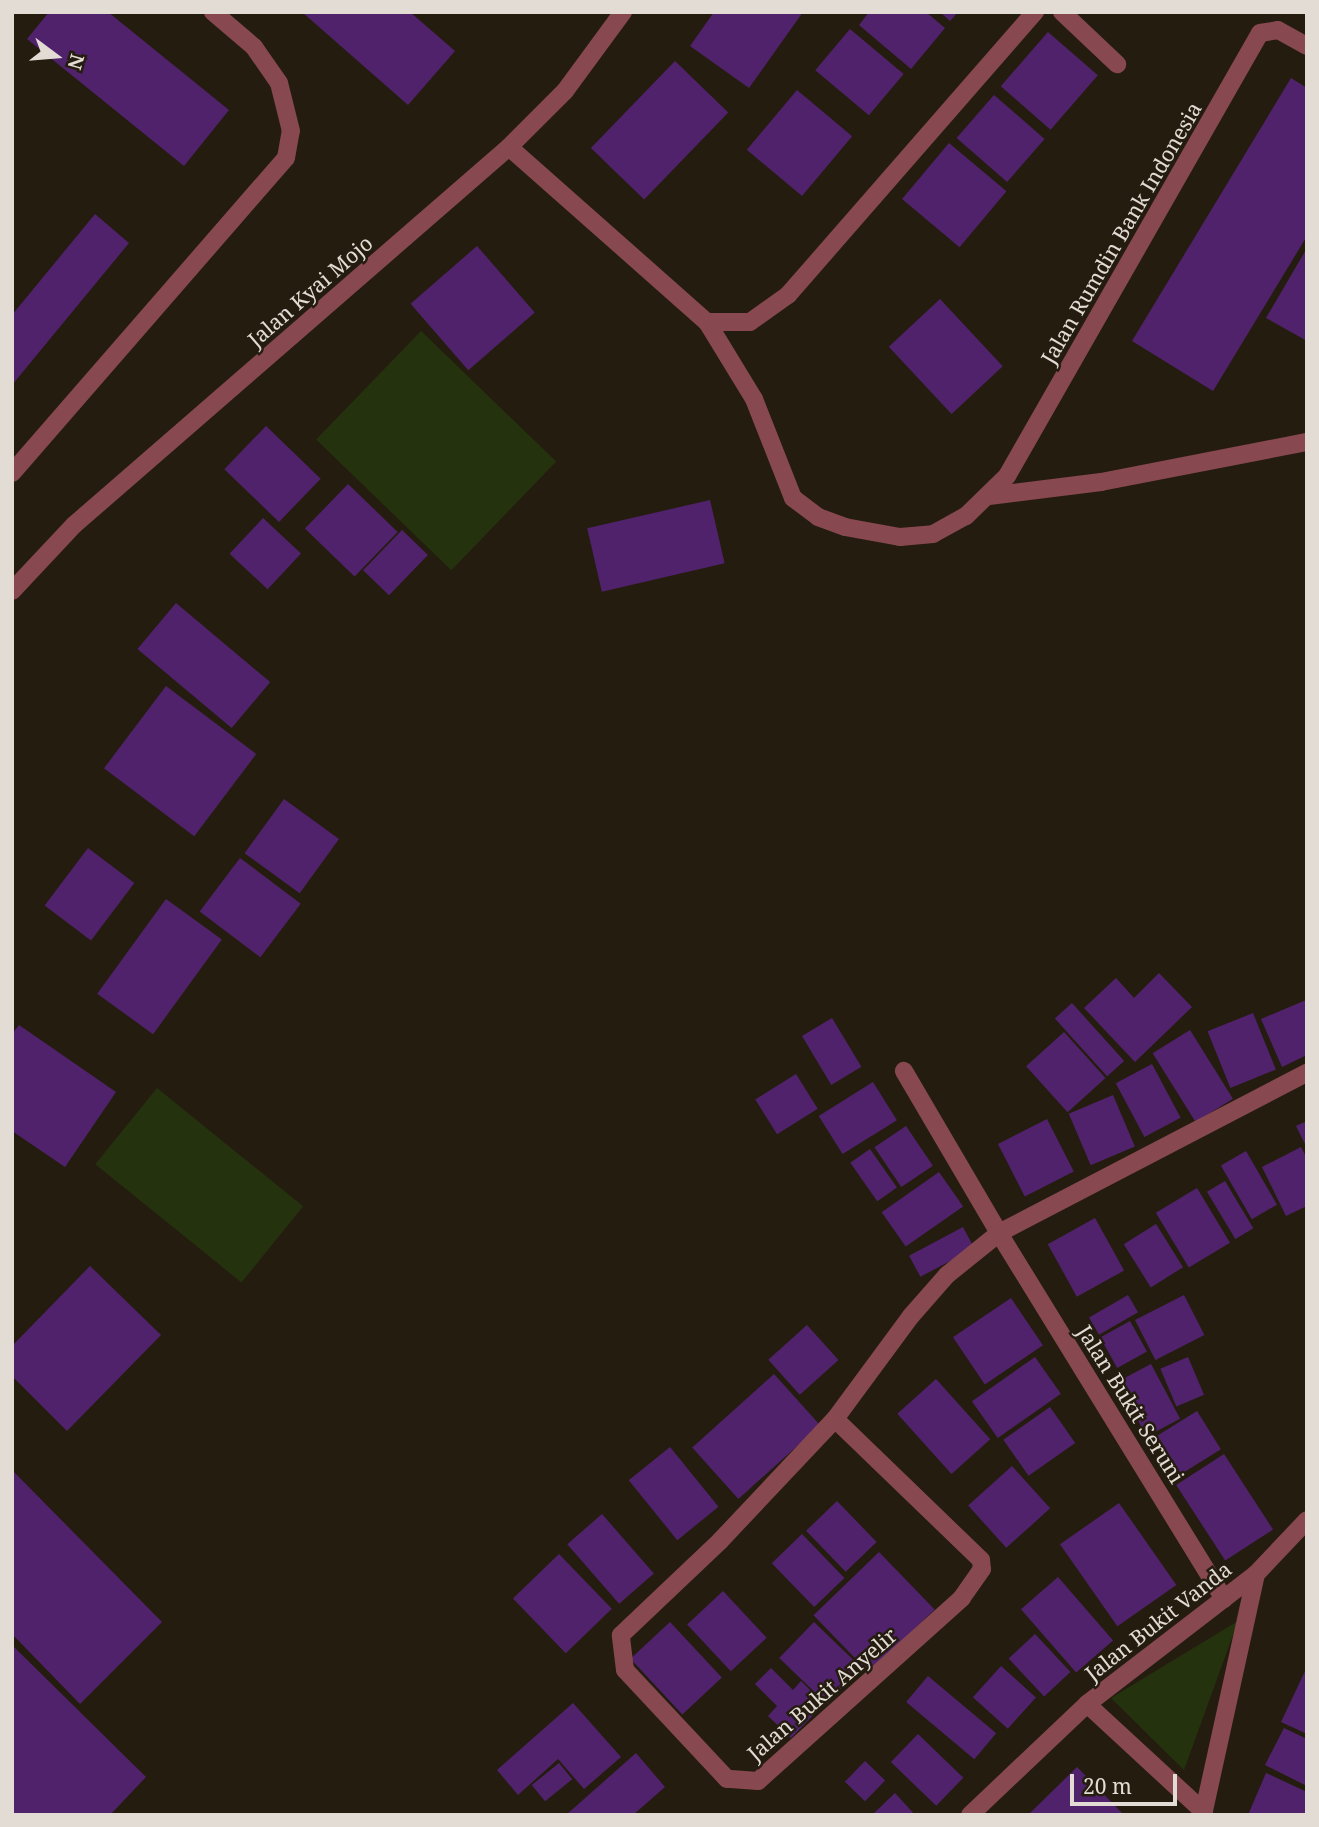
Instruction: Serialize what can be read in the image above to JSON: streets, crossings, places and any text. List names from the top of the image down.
{
  "streets": {
    "street": [
      "Jalan Rumdin Bank Indonesia",
      "Jalan Kyai Mojo",
      "Jalan Bukit Seruni",
      "Jalan Bukit Vanda",
      "Jalan Bukit Anyelir"
    ]
  },
  "crossings": [
    ["Jalan Rumdin Bank Indonesia", "Jalan Kyai Mojo"],
    ["Jalan Bukit Seruni", "Jalan Bukit Vanda"],
    ["Jalan Bukit Seruni", "Jalan Bukit Anyelir"]
  ],
  "scale_bar": "20 m",
  "north": "right"
}
